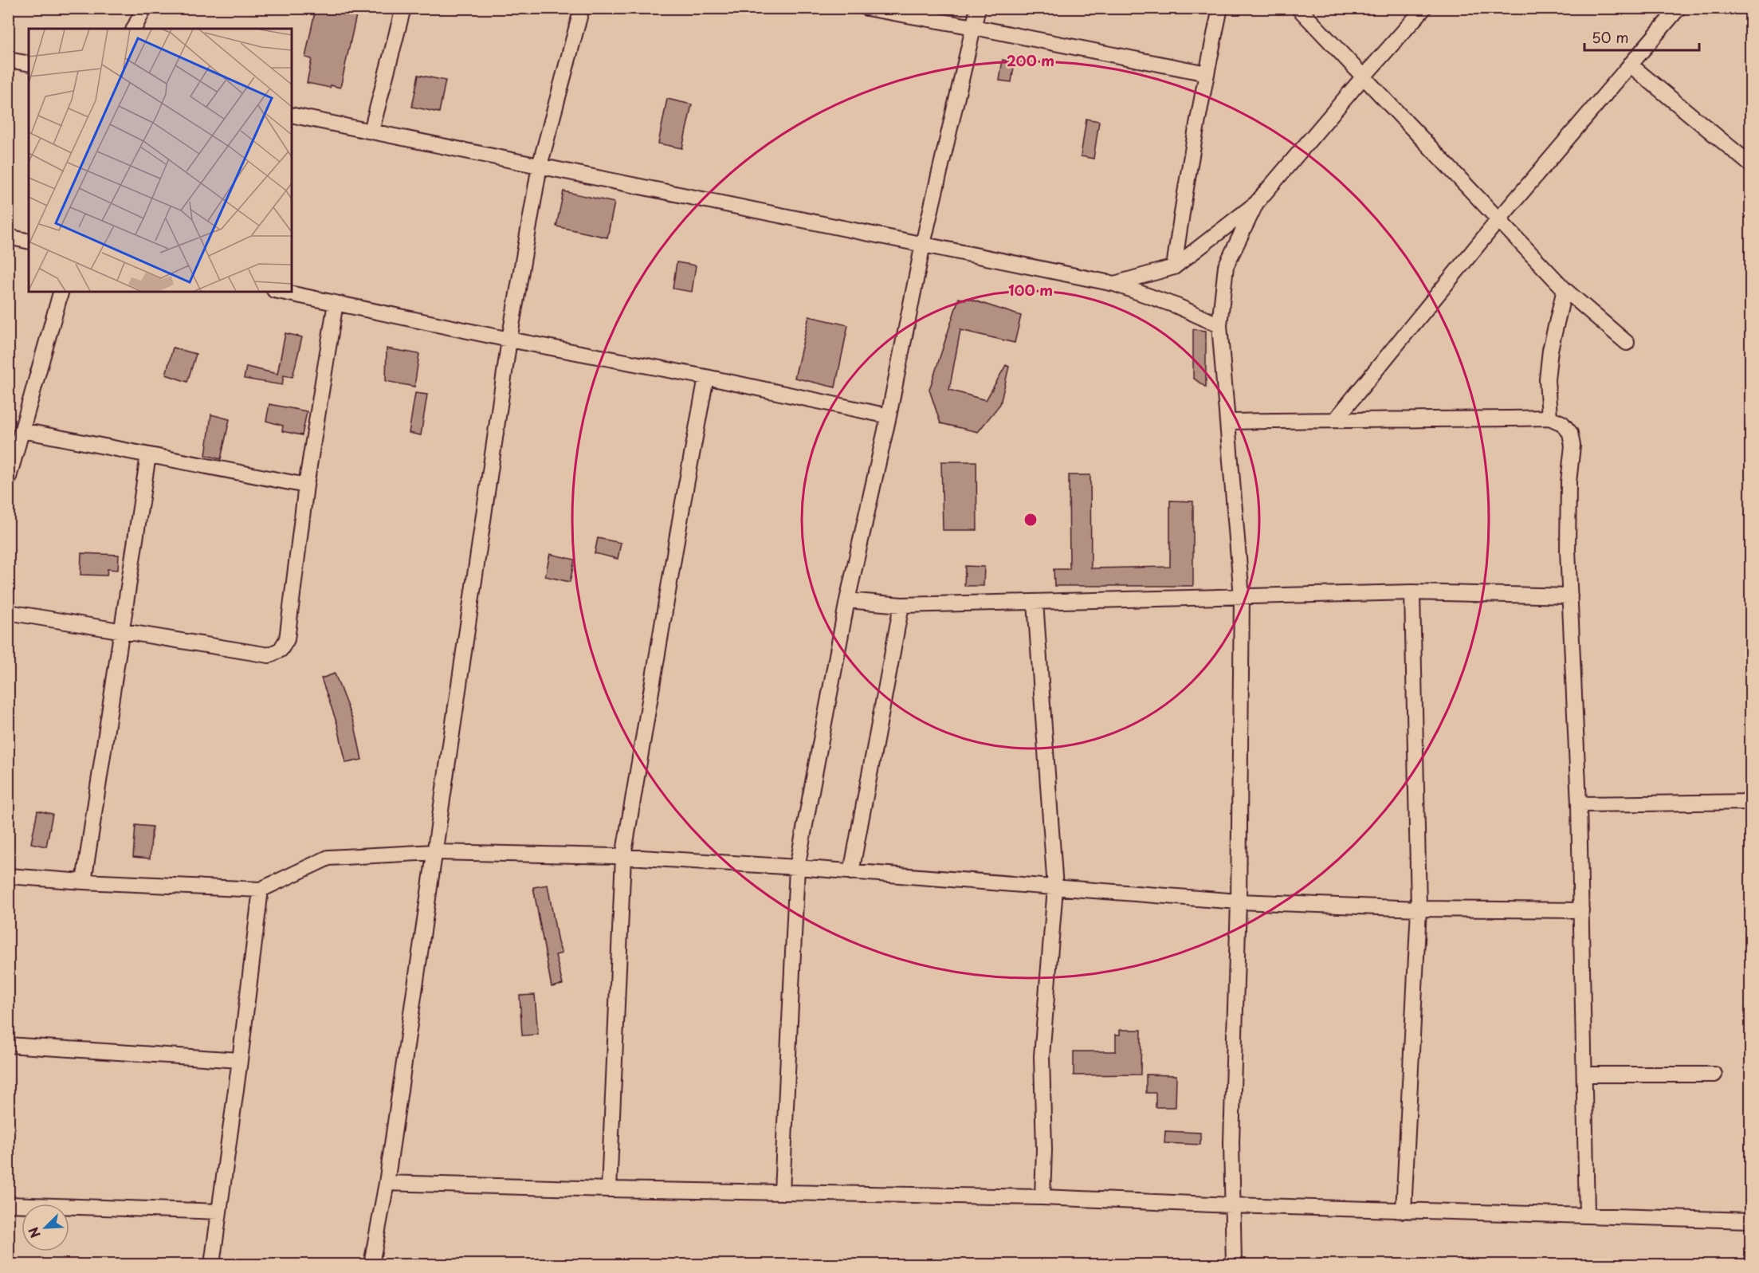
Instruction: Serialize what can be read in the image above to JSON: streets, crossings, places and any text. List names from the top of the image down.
{
  "scale_bar": "50 m",
  "north": "bottom left",
  "rings": ["200 m", "100 m"]
}
